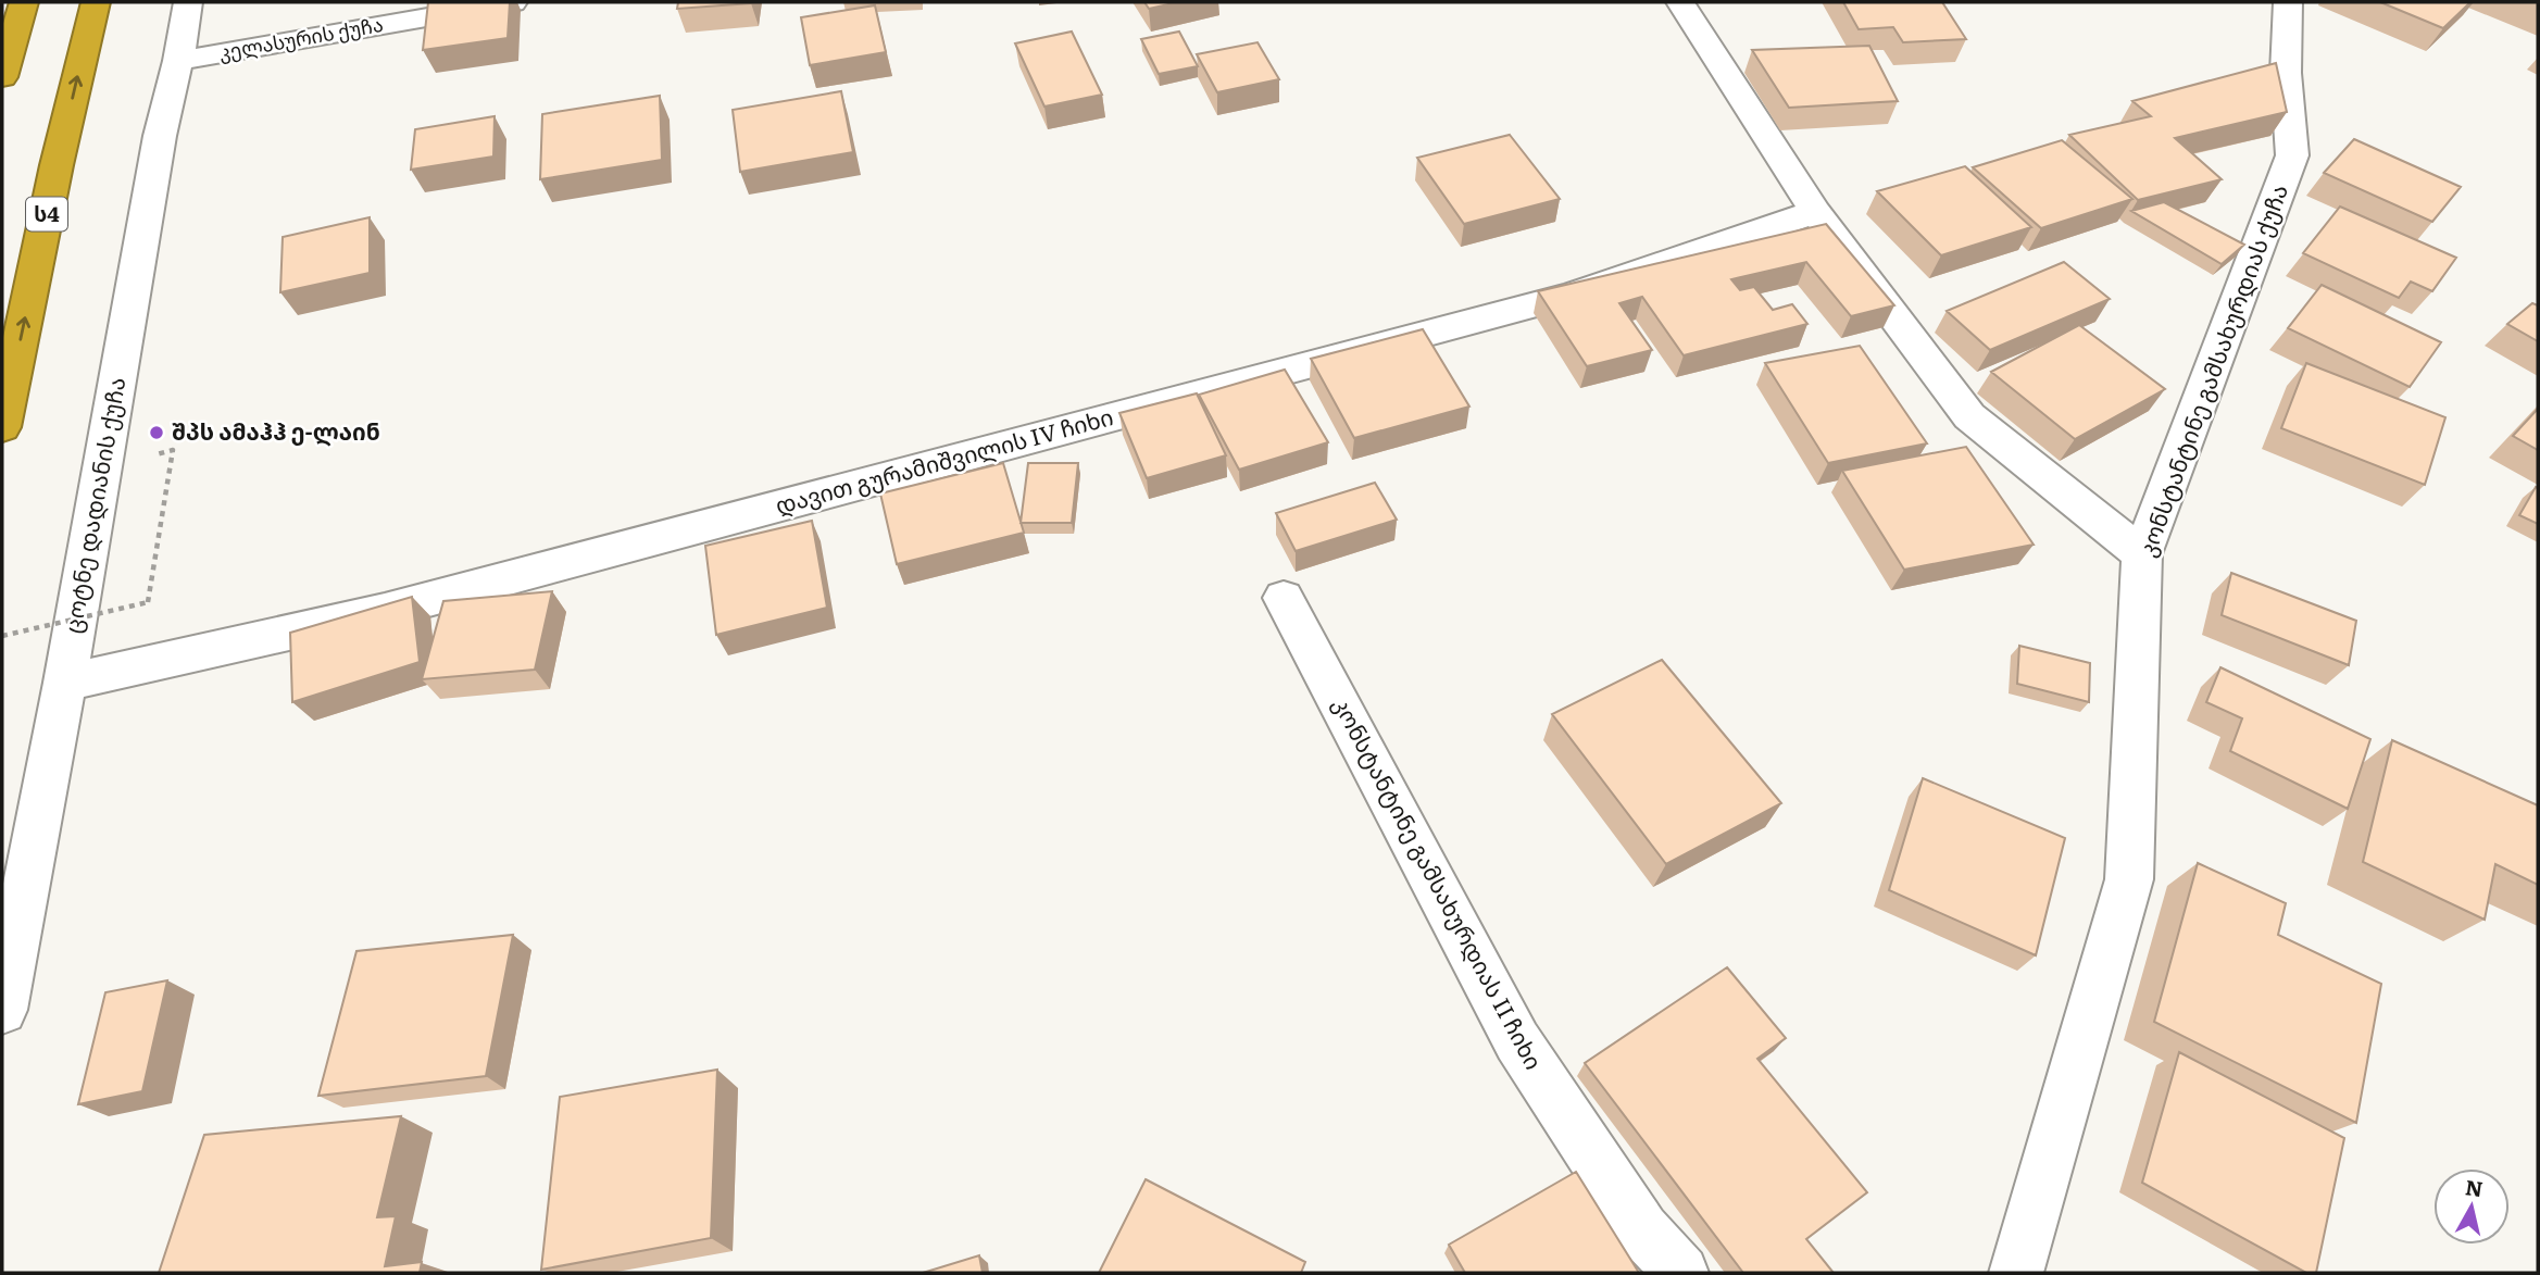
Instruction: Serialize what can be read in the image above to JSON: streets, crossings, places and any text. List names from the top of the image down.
{
  "streets": {
    "highway": ["ს4"],
    "street": [
      "კელასურის ქუჩა",
      "კონსტანტინე გამსახურდიას ქუჩა",
      "დავით გურამიშვილის IV ჩიხი",
      "ცოტნე დადიანის ქუჩა",
      "კონსტანტინე გამსახურდიას II ჩიხი"
    ]
  },
  "crossings": [
    ["კელასურის ქუჩა", "ცოტნე დადიანის ქუჩა"],
    ["დავით გურამიშვილის IV ჩიხი", "ცოტნე დადიანის ქუჩა"]
  ],
  "places": ["შპს ამაჰჰ ე-ლაინ"],
  "north": "top"
}
